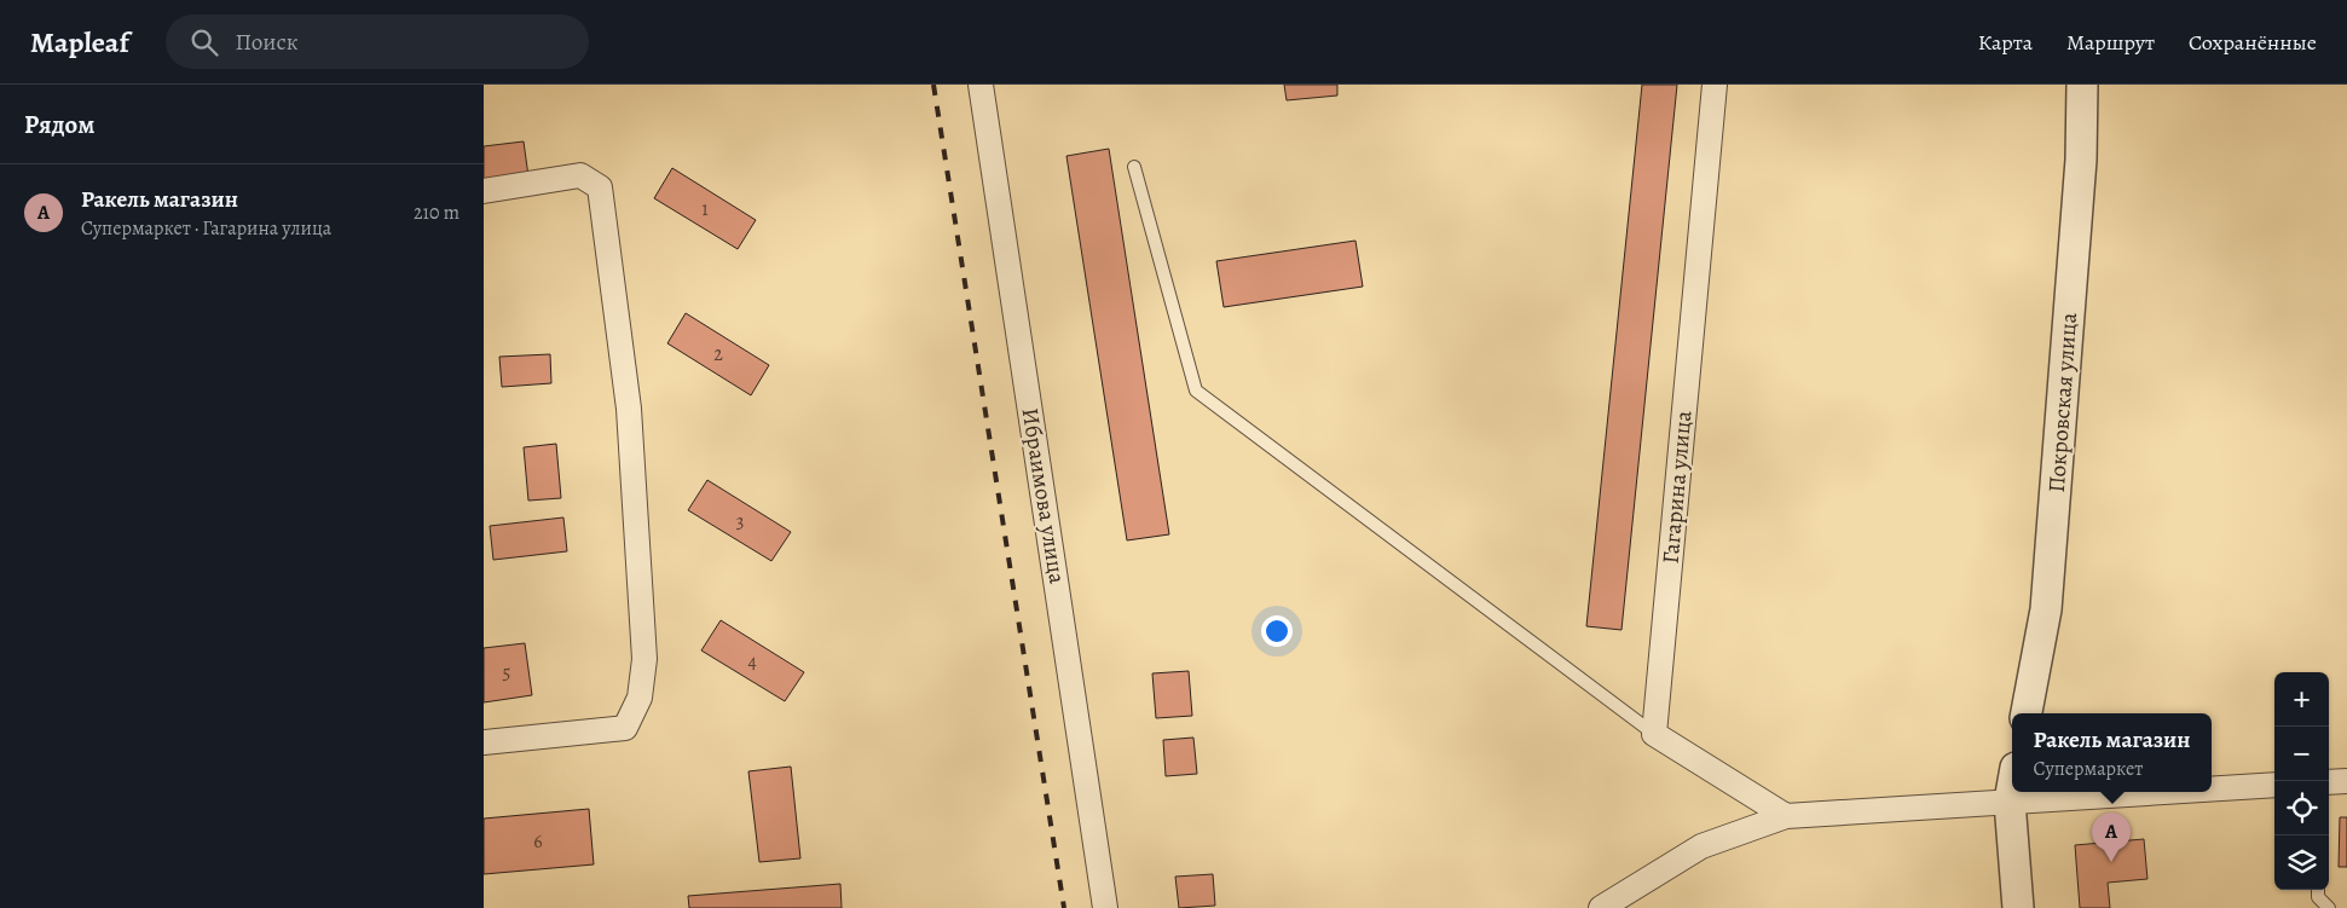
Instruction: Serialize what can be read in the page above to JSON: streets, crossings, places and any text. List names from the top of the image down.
{
  "streets": {
    "street": ["Покровская улица", "Гагарина улица", "Ибраимова улица"]
  },
  "house_numbers": [
    "1",
    "2",
    "3",
    "4",
    "5",
    "6"
  ],
  "page": {
    "header": "Mapleaf",
    "search": "Поиск",
    "nav": ["Карта", "Маршрут", "Сохранённые"],
    "heading": "Рядом",
    "list": [
      {
        "mark": "A",
        "name": "Ракель магазин",
        "note": "Супермаркет · Гагарина улица",
        "value": "210 m"
      }
    ],
    "map_buttons": ["+", "−"],
    "popup": ["Ракель магазин", "Супермаркет"],
    "pins": "A"
  }
}
